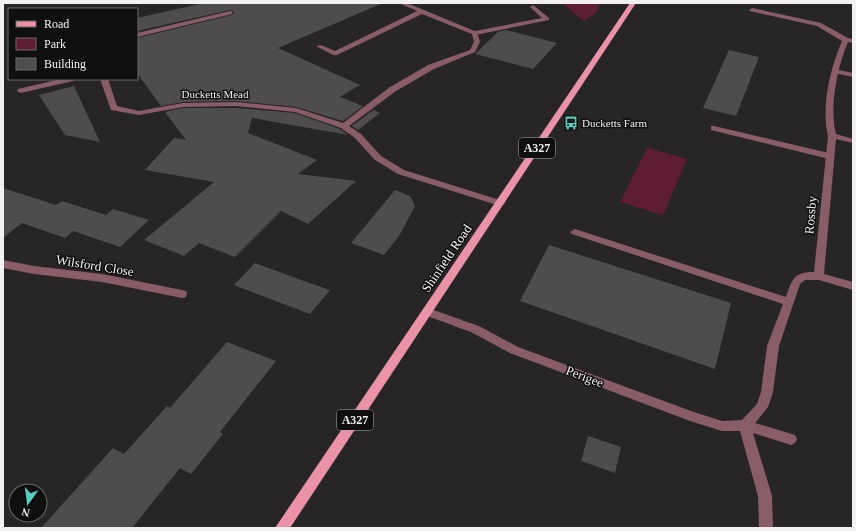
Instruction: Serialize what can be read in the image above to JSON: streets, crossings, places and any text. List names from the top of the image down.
{
  "streets": {
    "main road": ["A327", "Shinfield Road"],
    "street": [
      "Ducketts Mead",
      "Rossby",
      "Wilsford Close",
      "Perigee"
    ]
  },
  "crossings": [
    ["Ducketts Mead", "Shinfield Road"],
    ["Shinfield Road", "Perigee"]
  ],
  "places": {
    "bus stop": ["Ducketts Farm"]
  },
  "legend": ["Road", "Park", "Building"],
  "north": "bottom"
}
